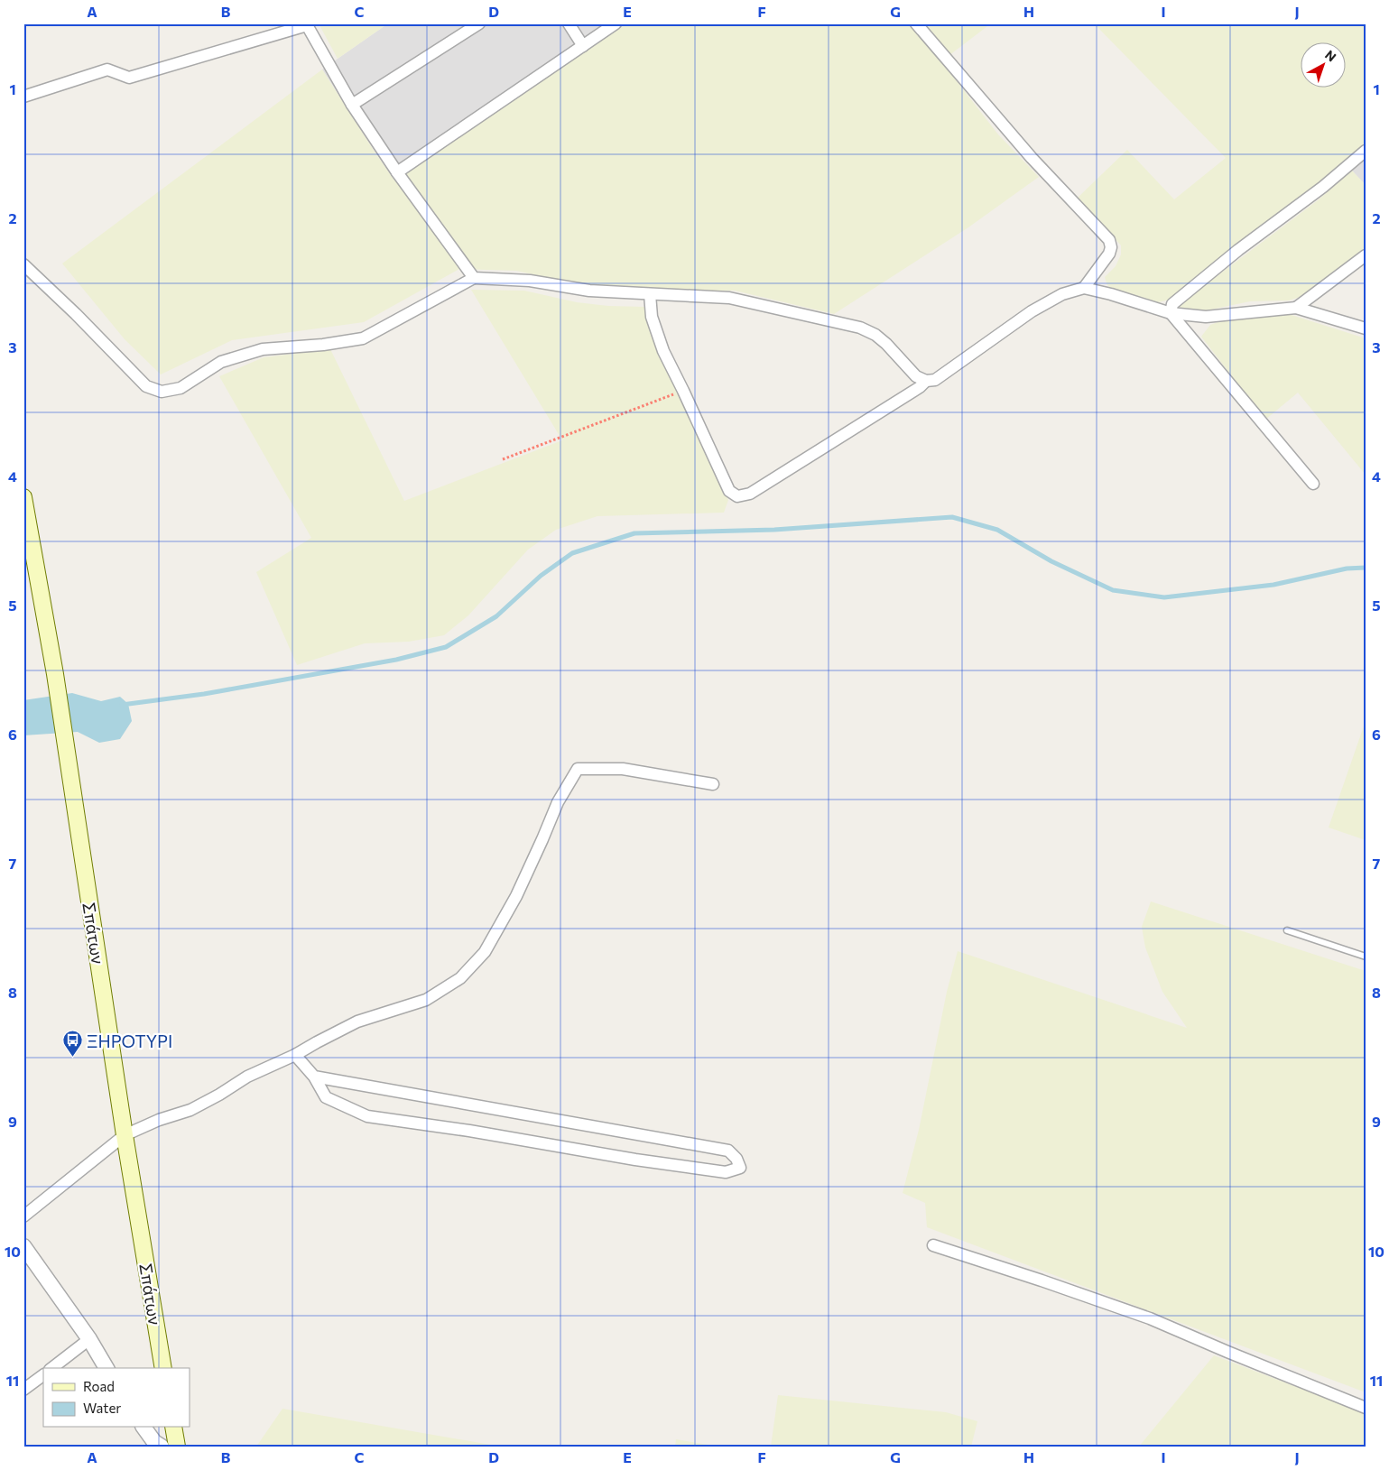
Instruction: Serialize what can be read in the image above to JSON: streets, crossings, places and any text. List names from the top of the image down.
{
  "streets": {
    "main road": ["Σπάτων"]
  },
  "places": {
    "bus stop": ["ΞΗΡΟΤΥΡΙ"]
  },
  "legend": ["Road", "Water"],
  "north": "top right",
  "grid": {
    "columns": [
      "A",
      "B",
      "C",
      "D",
      "E",
      "F",
      "G",
      "H",
      "I",
      "J"
    ],
    "rows": [
      "1",
      "2",
      "3",
      "4",
      "5",
      "6",
      "7",
      "8",
      "9",
      "10",
      "11"
    ]
  }
}
